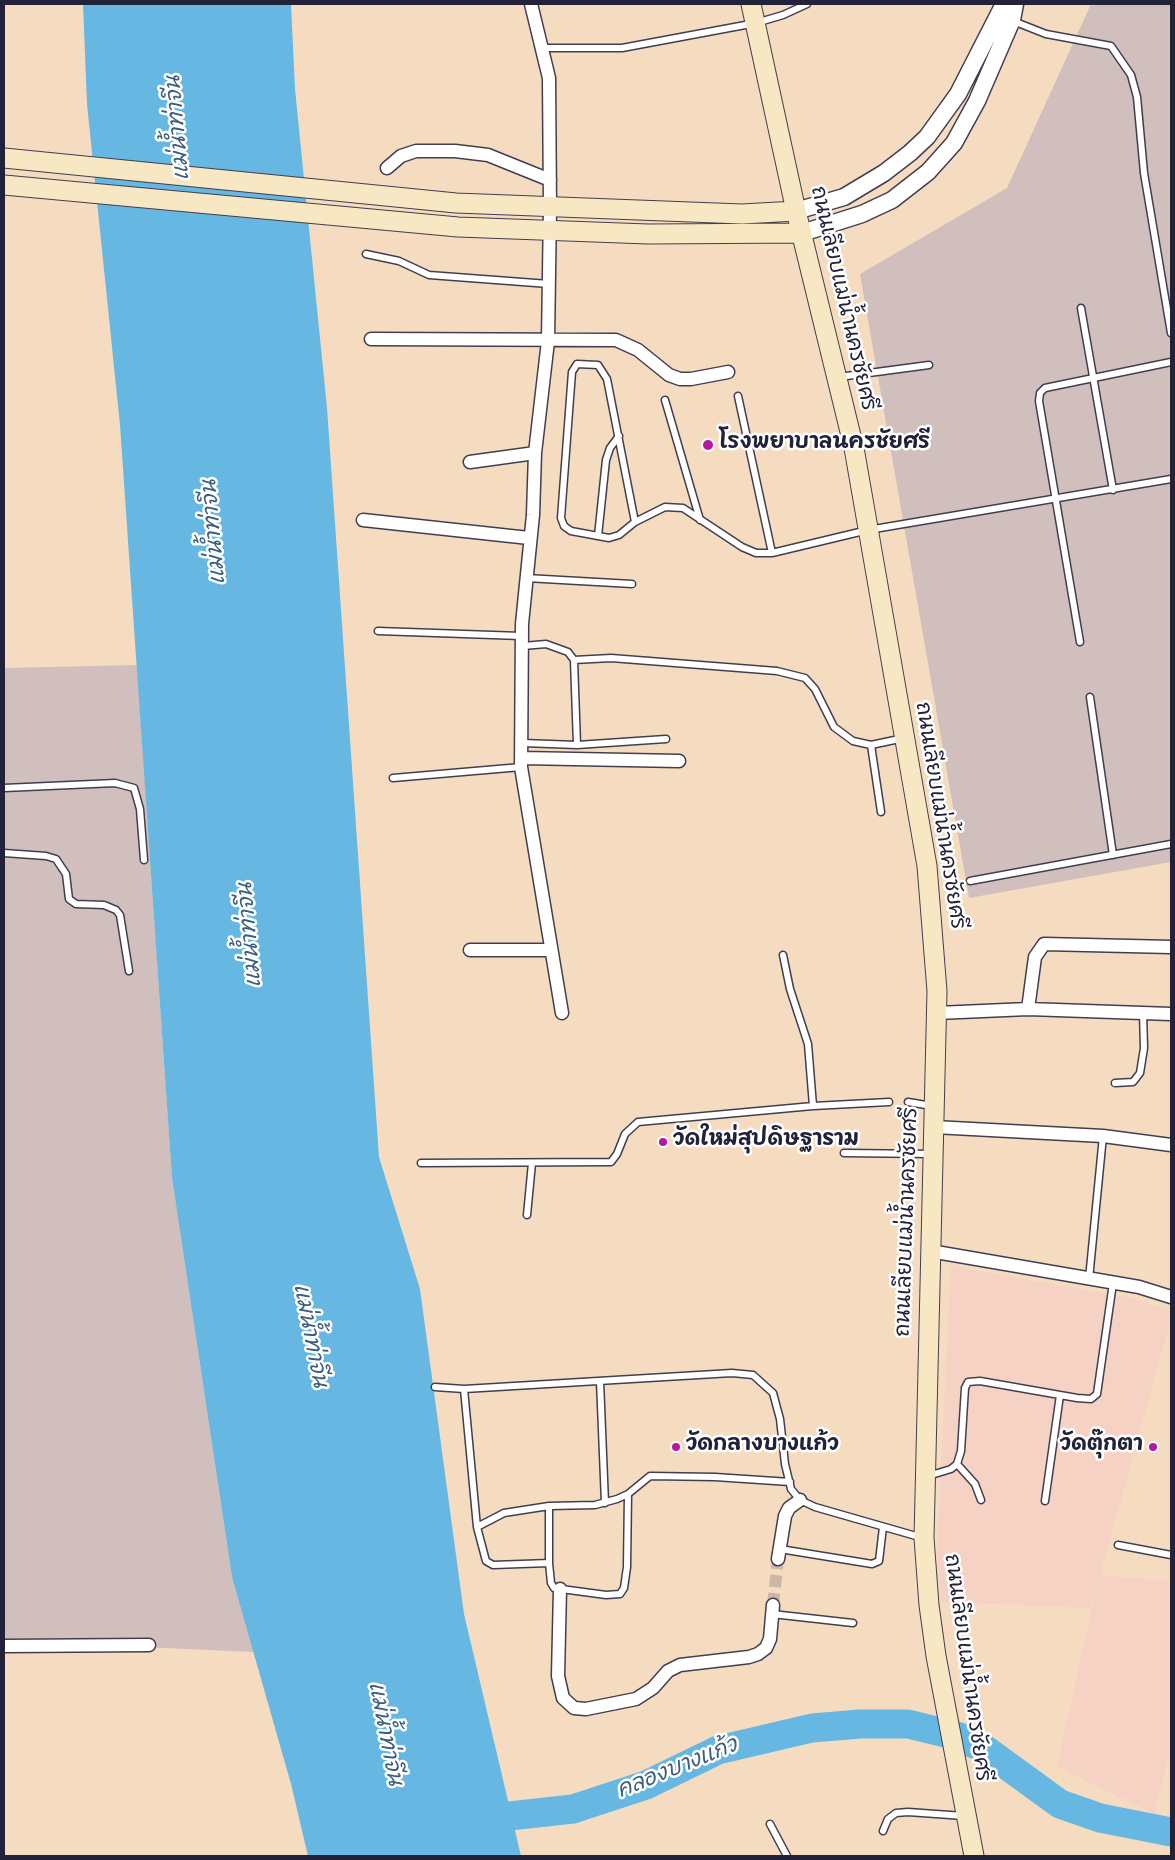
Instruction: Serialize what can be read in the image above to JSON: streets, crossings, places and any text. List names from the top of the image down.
{
  "streets": {
    "main road": ["ถนนเลียบแม่น้ำนครชัยศรี"]
  },
  "water": ["แม่น้ำท่าจีน", "คลองบางแก้ว"],
  "places": [
    "โรงพยาบาลนครชัยศรี",
    "วัดใหม่สุปดิษฐาราม",
    "วัดกลางบางแก้ว",
    "วัดตุ๊กตา"
  ]
}
